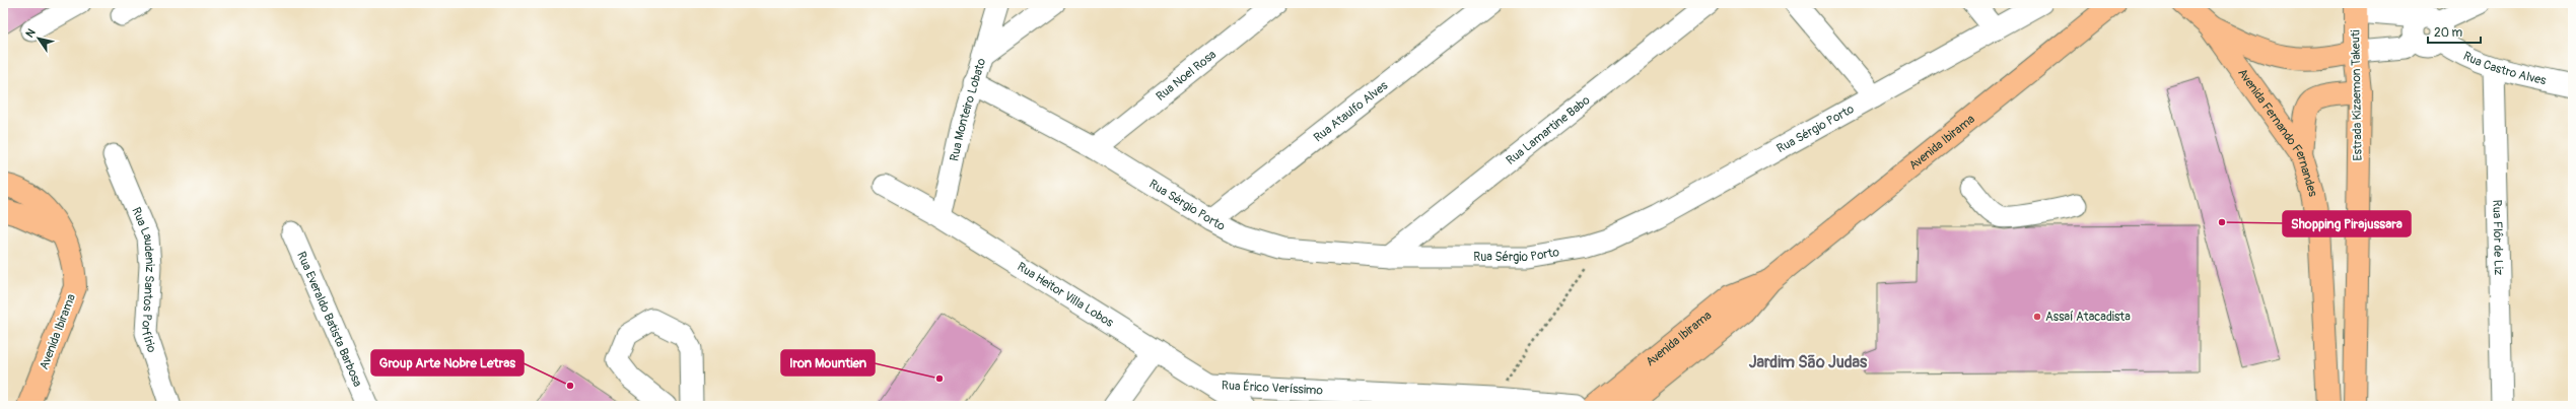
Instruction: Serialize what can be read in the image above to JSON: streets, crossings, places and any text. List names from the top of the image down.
{
  "streets": {
    "main road": ["Estrada Kizaemon Takeuti", "Avenida Fernando Fernandes", "Avenida Ibirama"],
    "street": [
      "Rua Castro Alves",
      "Rua Noel Rosa",
      "Rua Monteiro Lobato",
      "Rua Ataulfo Alves",
      "Rua Sérgio Porto",
      "Rua Lamartine Babo",
      "Rua Flôr de Liz",
      "Rua Laudeniz Santos Porfírio",
      "Rua Heitor Villa Lobos",
      "Rua Everaldo Batista Barbosa",
      "Rua Érico Veríssimo"
    ]
  },
  "crossings": [
    ["Rua Castro Alves", "Rua Flôr de Liz"],
    ["Rua Noel Rosa", "Rua Sérgio Porto"],
    ["Rua Monteiro Lobato", "Rua Sérgio Porto"],
    ["Rua Monteiro Lobato", "Rua Heitor Villa Lobos"],
    ["Rua Ataulfo Alves", "Rua Sérgio Porto"],
    ["Rua Sérgio Porto", "Rua Lamartine Babo"],
    ["Rua Heitor Villa Lobos", "Rua Érico Veríssimo"]
  ],
  "districts": ["Jardim São Judas"],
  "places": [
    "Shopping Pirajussara",
    "Assaí Atacadista",
    "Iron Mountien",
    "Group Arte Nobre Letras"
  ],
  "scale_bar": "20 m",
  "north": "top left"
}
